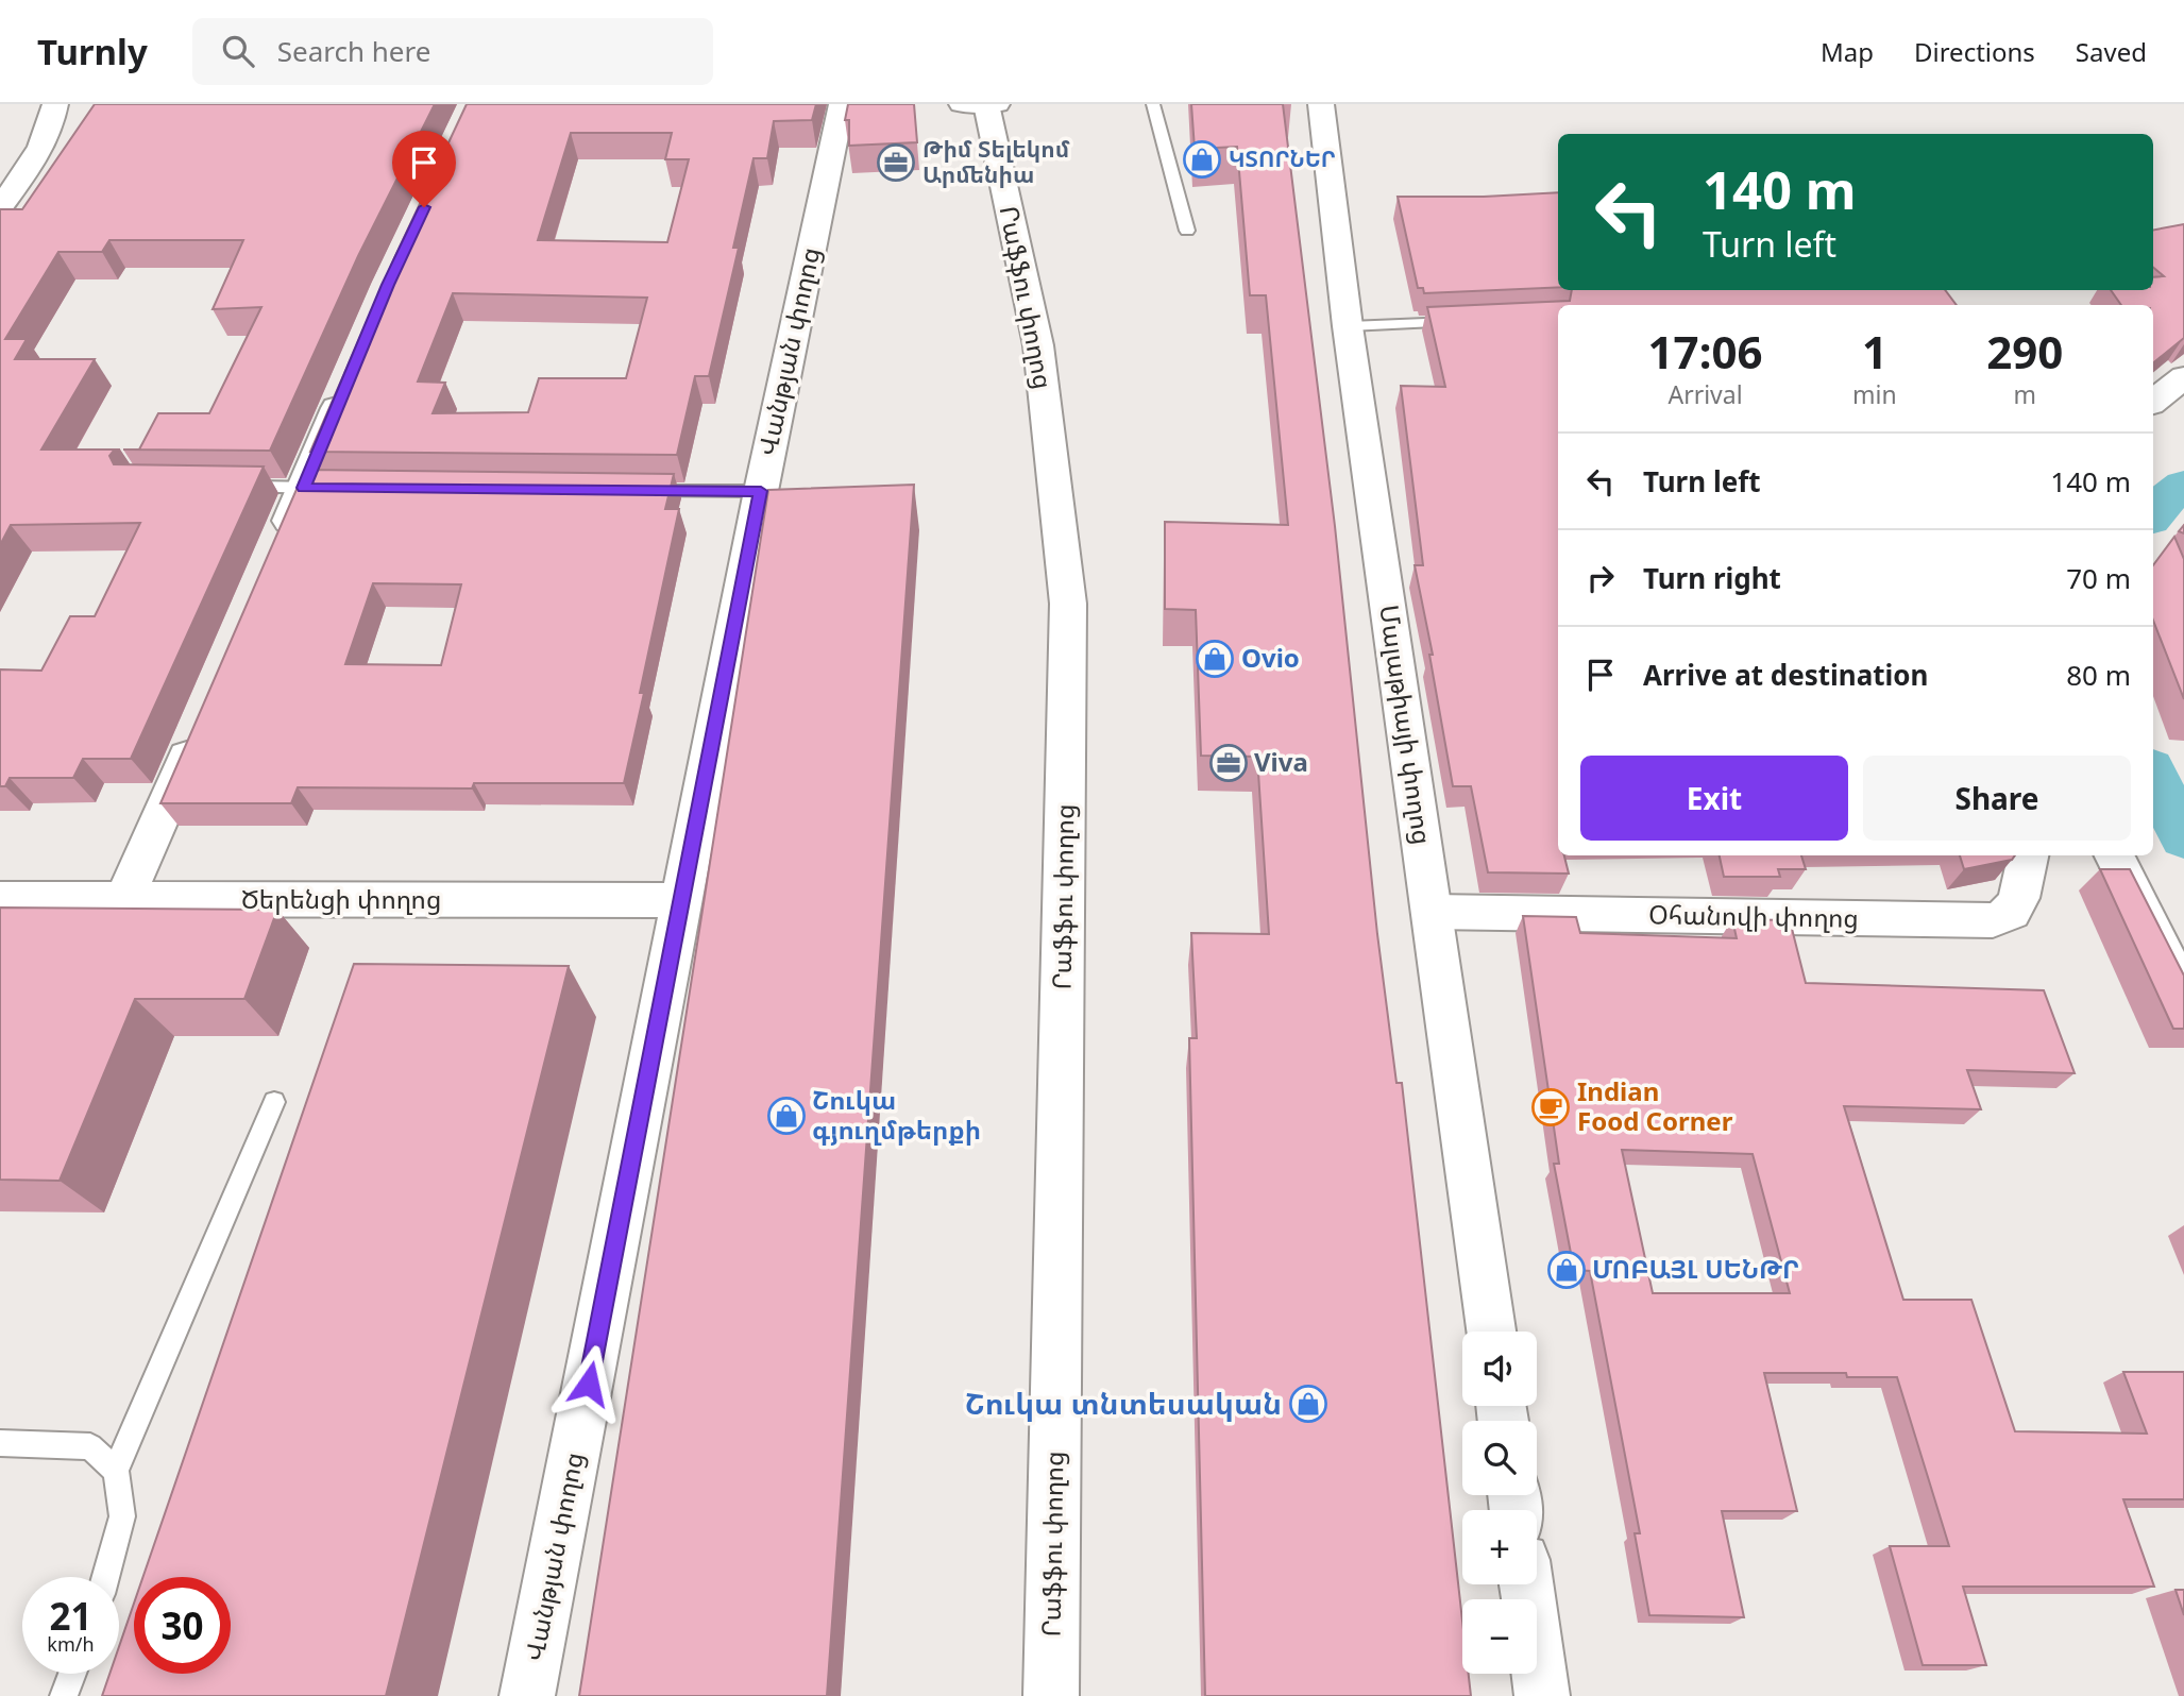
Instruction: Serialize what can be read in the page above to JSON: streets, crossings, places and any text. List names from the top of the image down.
{
  "streets": {
    "street": [
      "Րաֆֆու փողոց",
      "Վանթյան փողոց",
      "Մալաթիայի փողոց",
      "Ծերենցի փողոց",
      "Օհանովի փողոց"
    ]
  },
  "crossings": [
    ["Վանթյան փողոց", "Ծերենցի փողոց"],
    ["Մալաթիայի փողոց", "Օհանովի փողոց"]
  ],
  "places": {
    "shop": [
      "ԿՏՈՐՆԵՐ",
      "Ovio",
      "Շուկա գյուղմթերքի",
      "ՄՈԲԱՅԼ ՍԵՆԹՐ",
      "Շուկա տնտեսական"
    ],
    "office": ["Թիմ Տելեկոմ Արմենիա", "Viva"],
    "cafe": ["Indian Food Corner"]
  },
  "page": {
    "header": "Turnly",
    "search": "Search here",
    "nav": ["Map", "Directions", "Saved"],
    "turn": ["140 m", "Turn left"],
    "eta": [
      "17:06",
      "Arrival",
      "1",
      "min",
      "290",
      "m"
    ],
    "list": [
      {
        "name": "Turn left",
        "value": "140 m"
      },
      {
        "name": "Turn right",
        "value": "70 m"
      },
      {
        "name": "Arrive at destination",
        "value": "80 m"
      }
    ],
    "buttons": ["Exit", "Share"],
    "map_buttons": ["+", "−"],
    "speed": "21 km/h",
    "limit": "30"
  }
}
